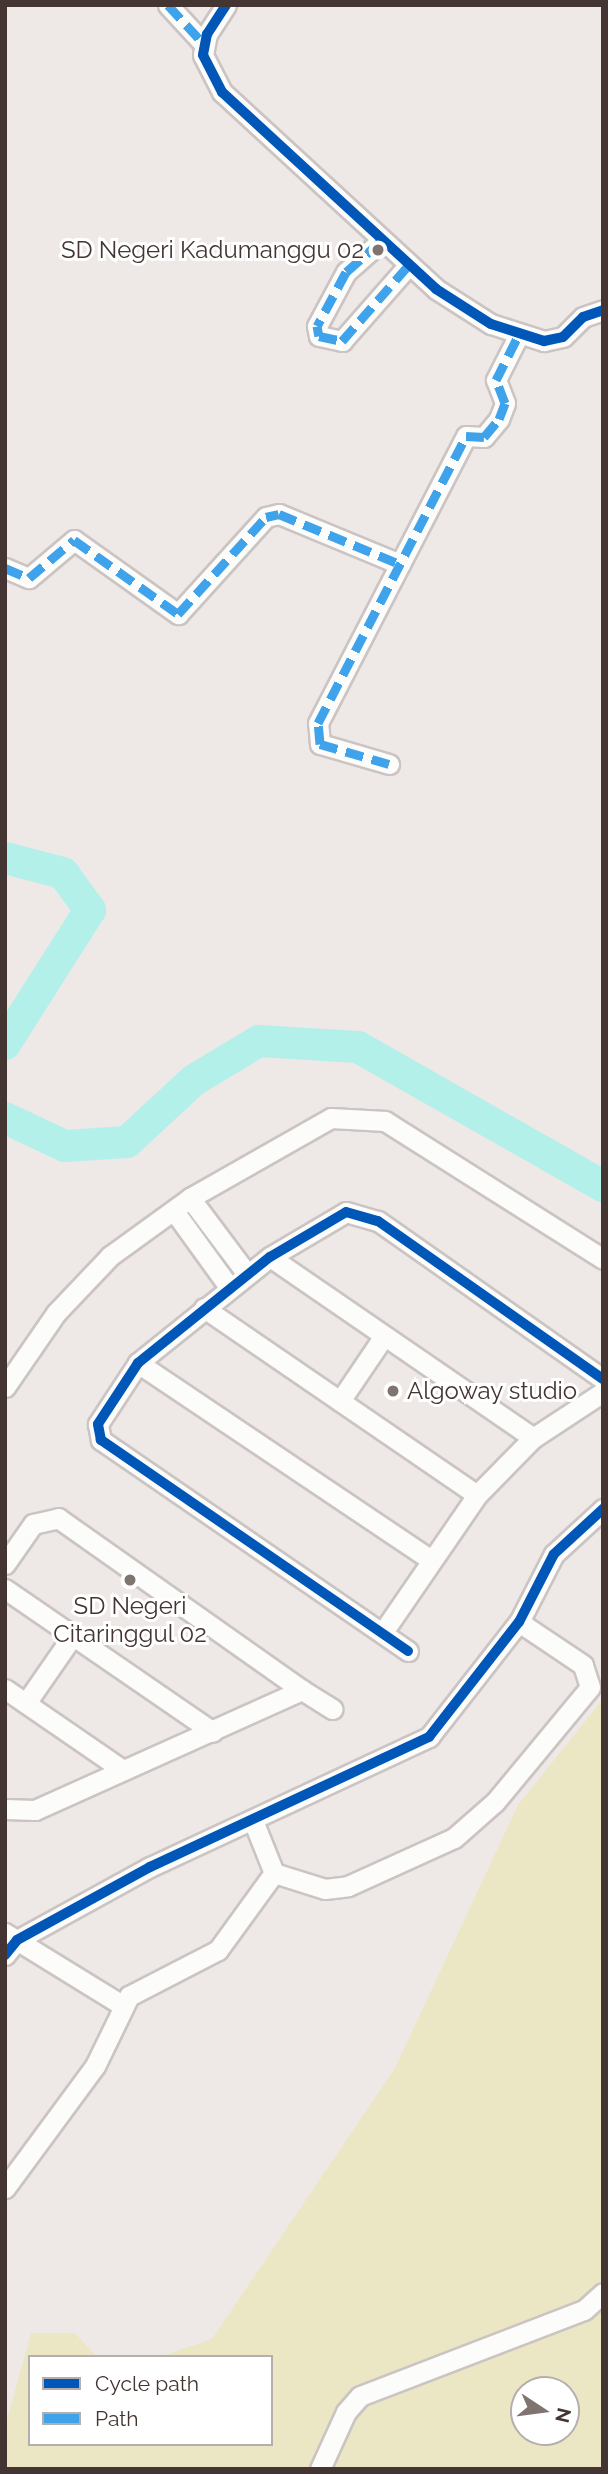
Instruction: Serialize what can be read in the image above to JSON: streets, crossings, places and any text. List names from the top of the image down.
{
  "places": ["SD Negeri Kadumanggu 02", "Algoway studio", "SD Negeri Citaringgul 02"],
  "legend": ["Cycle path", "Path"],
  "north": "right"
}
